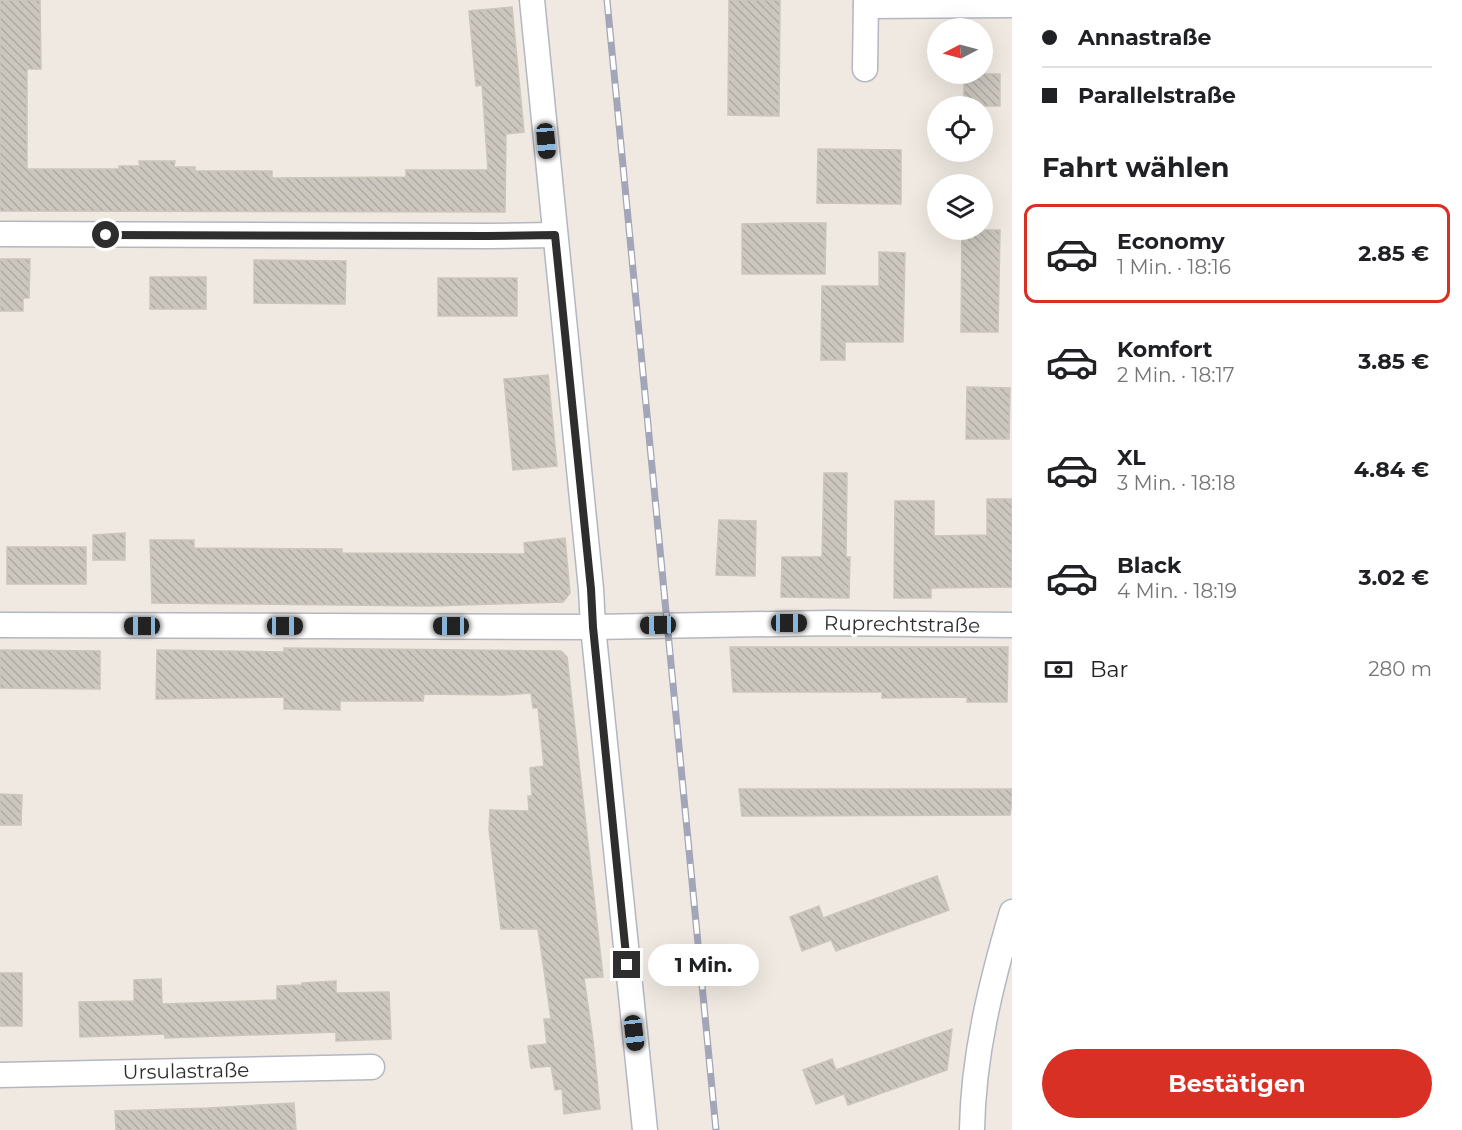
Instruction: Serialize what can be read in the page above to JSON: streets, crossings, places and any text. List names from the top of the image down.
{
  "streets": {
    "street": ["Ruprechtstraße", "Ursulastraße"]
  },
  "north": "left",
  "page": {
    "banner": ["Annastraße", "Parallelstraße"],
    "heading": "Fahrt wählen",
    "list": [
      {
        "name": "Economy",
        "note": "1 Min. · 18:16",
        "value": "2.85 €"
      },
      {
        "name": "Komfort",
        "note": "2 Min. · 18:17",
        "value": "3.85 €"
      },
      {
        "name": "XL",
        "note": "3 Min. · 18:18",
        "value": "4.84 €"
      },
      {
        "name": "Black",
        "note": "4 Min. · 18:19",
        "value": "3.02 €"
      }
    ],
    "pay": ["Bar", "280 m"],
    "bubble": "1 Min.",
    "buttons": "Bestätigen"
  }
}
